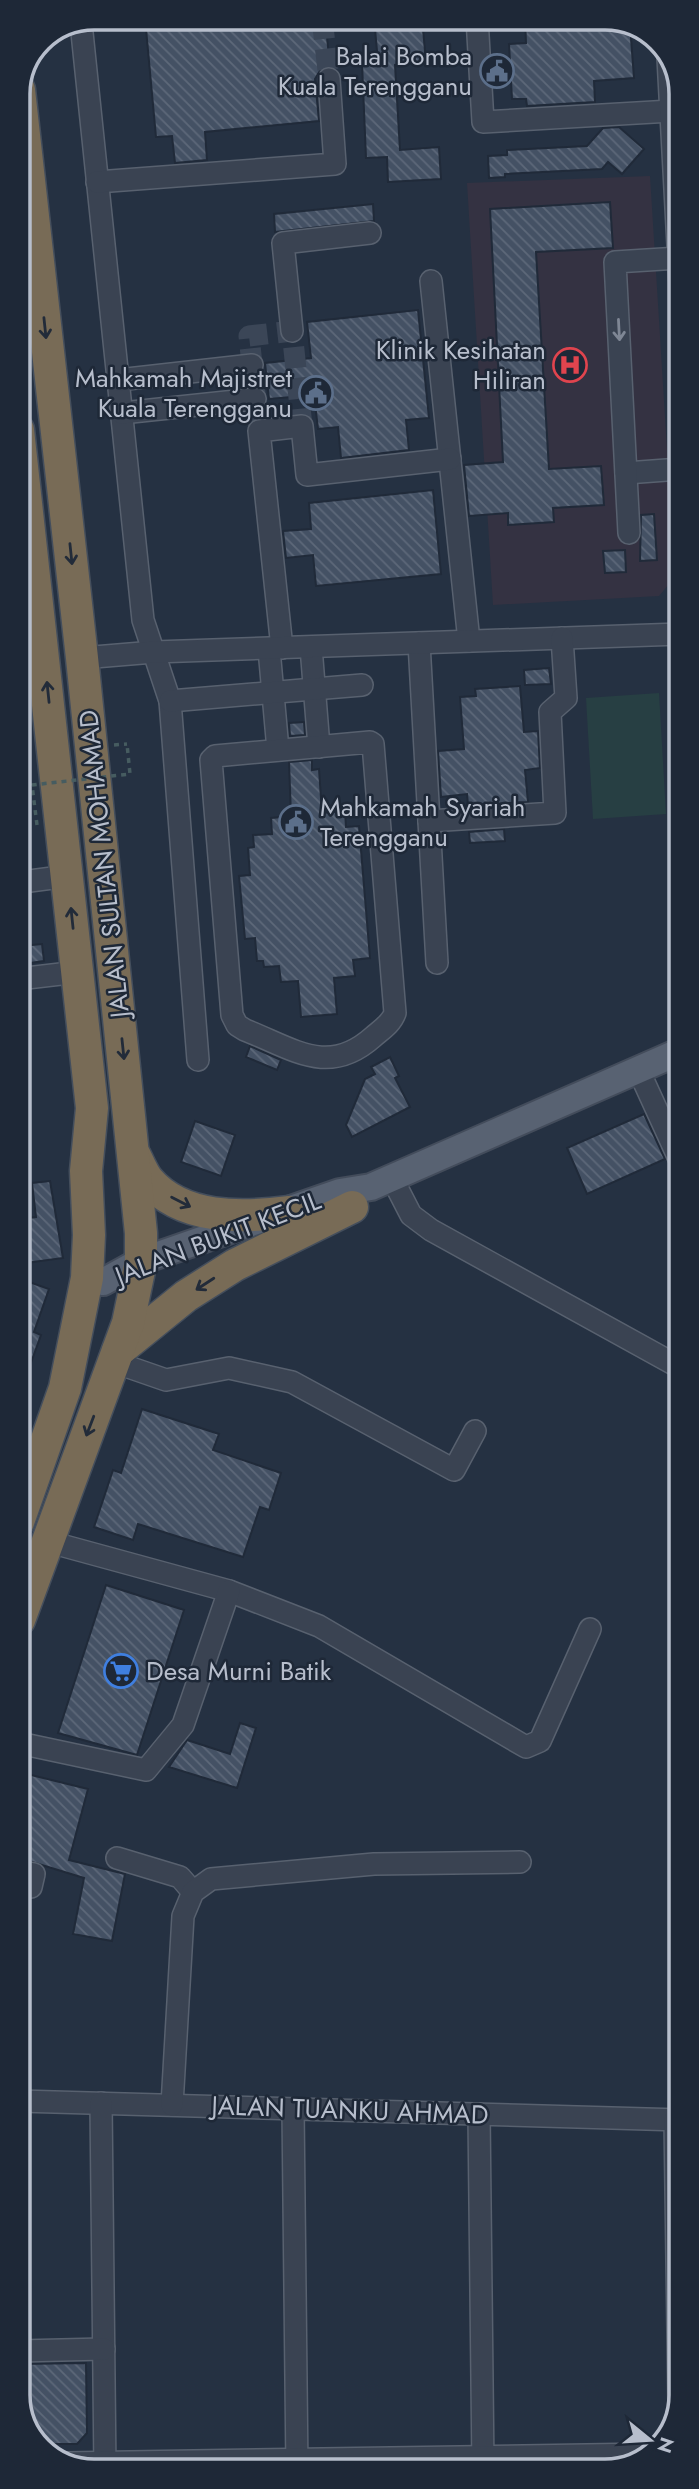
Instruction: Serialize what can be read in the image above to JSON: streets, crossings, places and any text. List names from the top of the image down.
{
  "streets": {
    "highway": ["JALAN SULTAN MOHAMAD"],
    "main road": ["JALAN BUKIT KECIL"],
    "street": ["JALAN TUANKU AHMAD"]
  },
  "crossings": [
    ["JALAN SULTAN MOHAMAD", "JALAN BUKIT KECIL"]
  ],
  "places": {
    "public building": ["Balai Bomba Kuala Terengganu", "Mahkamah Majistret Kuala Terengganu", "Mahkamah Syariah Terengganu"],
    "hospital": ["Klinik Kesihatan Hiliran"],
    "supermarket": ["Desa Murni Batik"]
  },
  "north": "right"
}
